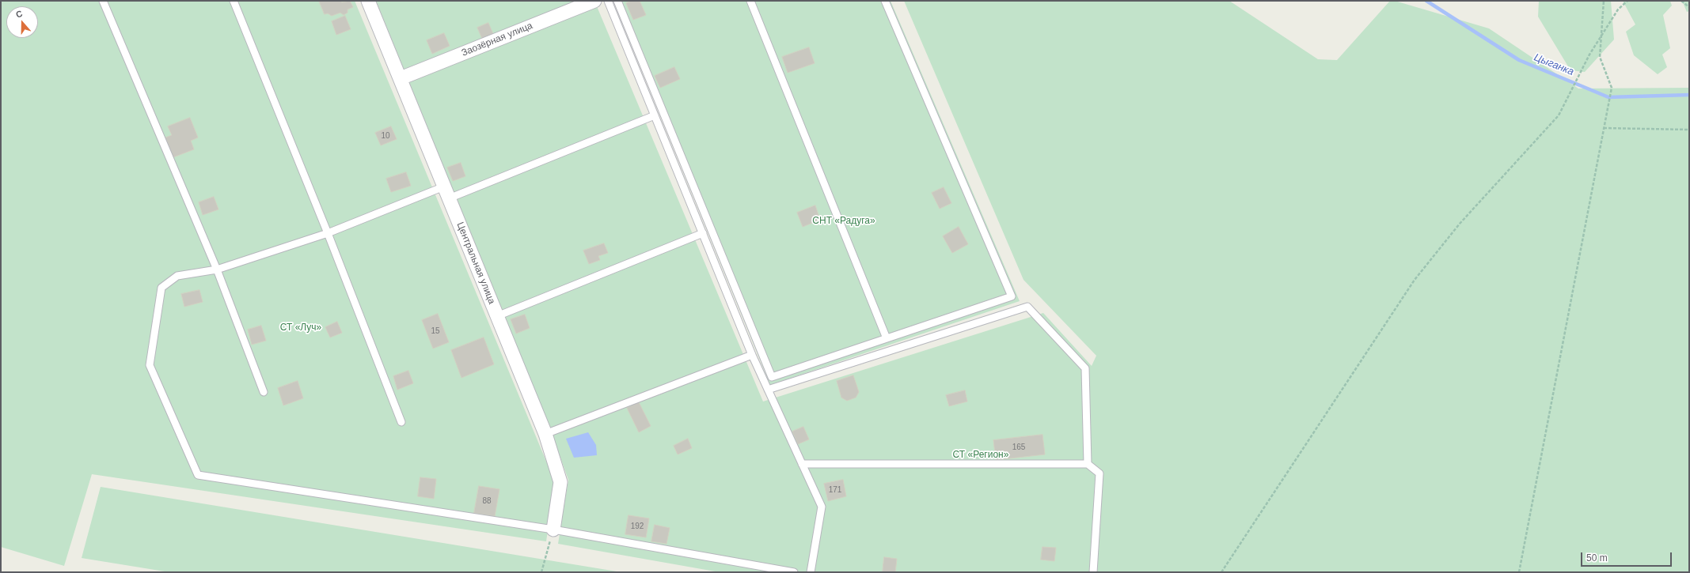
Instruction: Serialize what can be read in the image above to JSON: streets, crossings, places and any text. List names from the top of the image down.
{
  "streets": {
    "street": ["Заозёрная улица", "Центральная улица"]
  },
  "crossings": [
    ["Заозёрная улица", "Центральная улица"]
  ],
  "water": ["Цыганка"],
  "parks": ["СНТ «Радуга»", "СТ «Луч»", "СТ «Регион»"],
  "house_numbers": [
    "10",
    "15",
    "165",
    "171",
    "88",
    "192"
  ],
  "scale_bar": "50 m",
  "north": "top"
}
